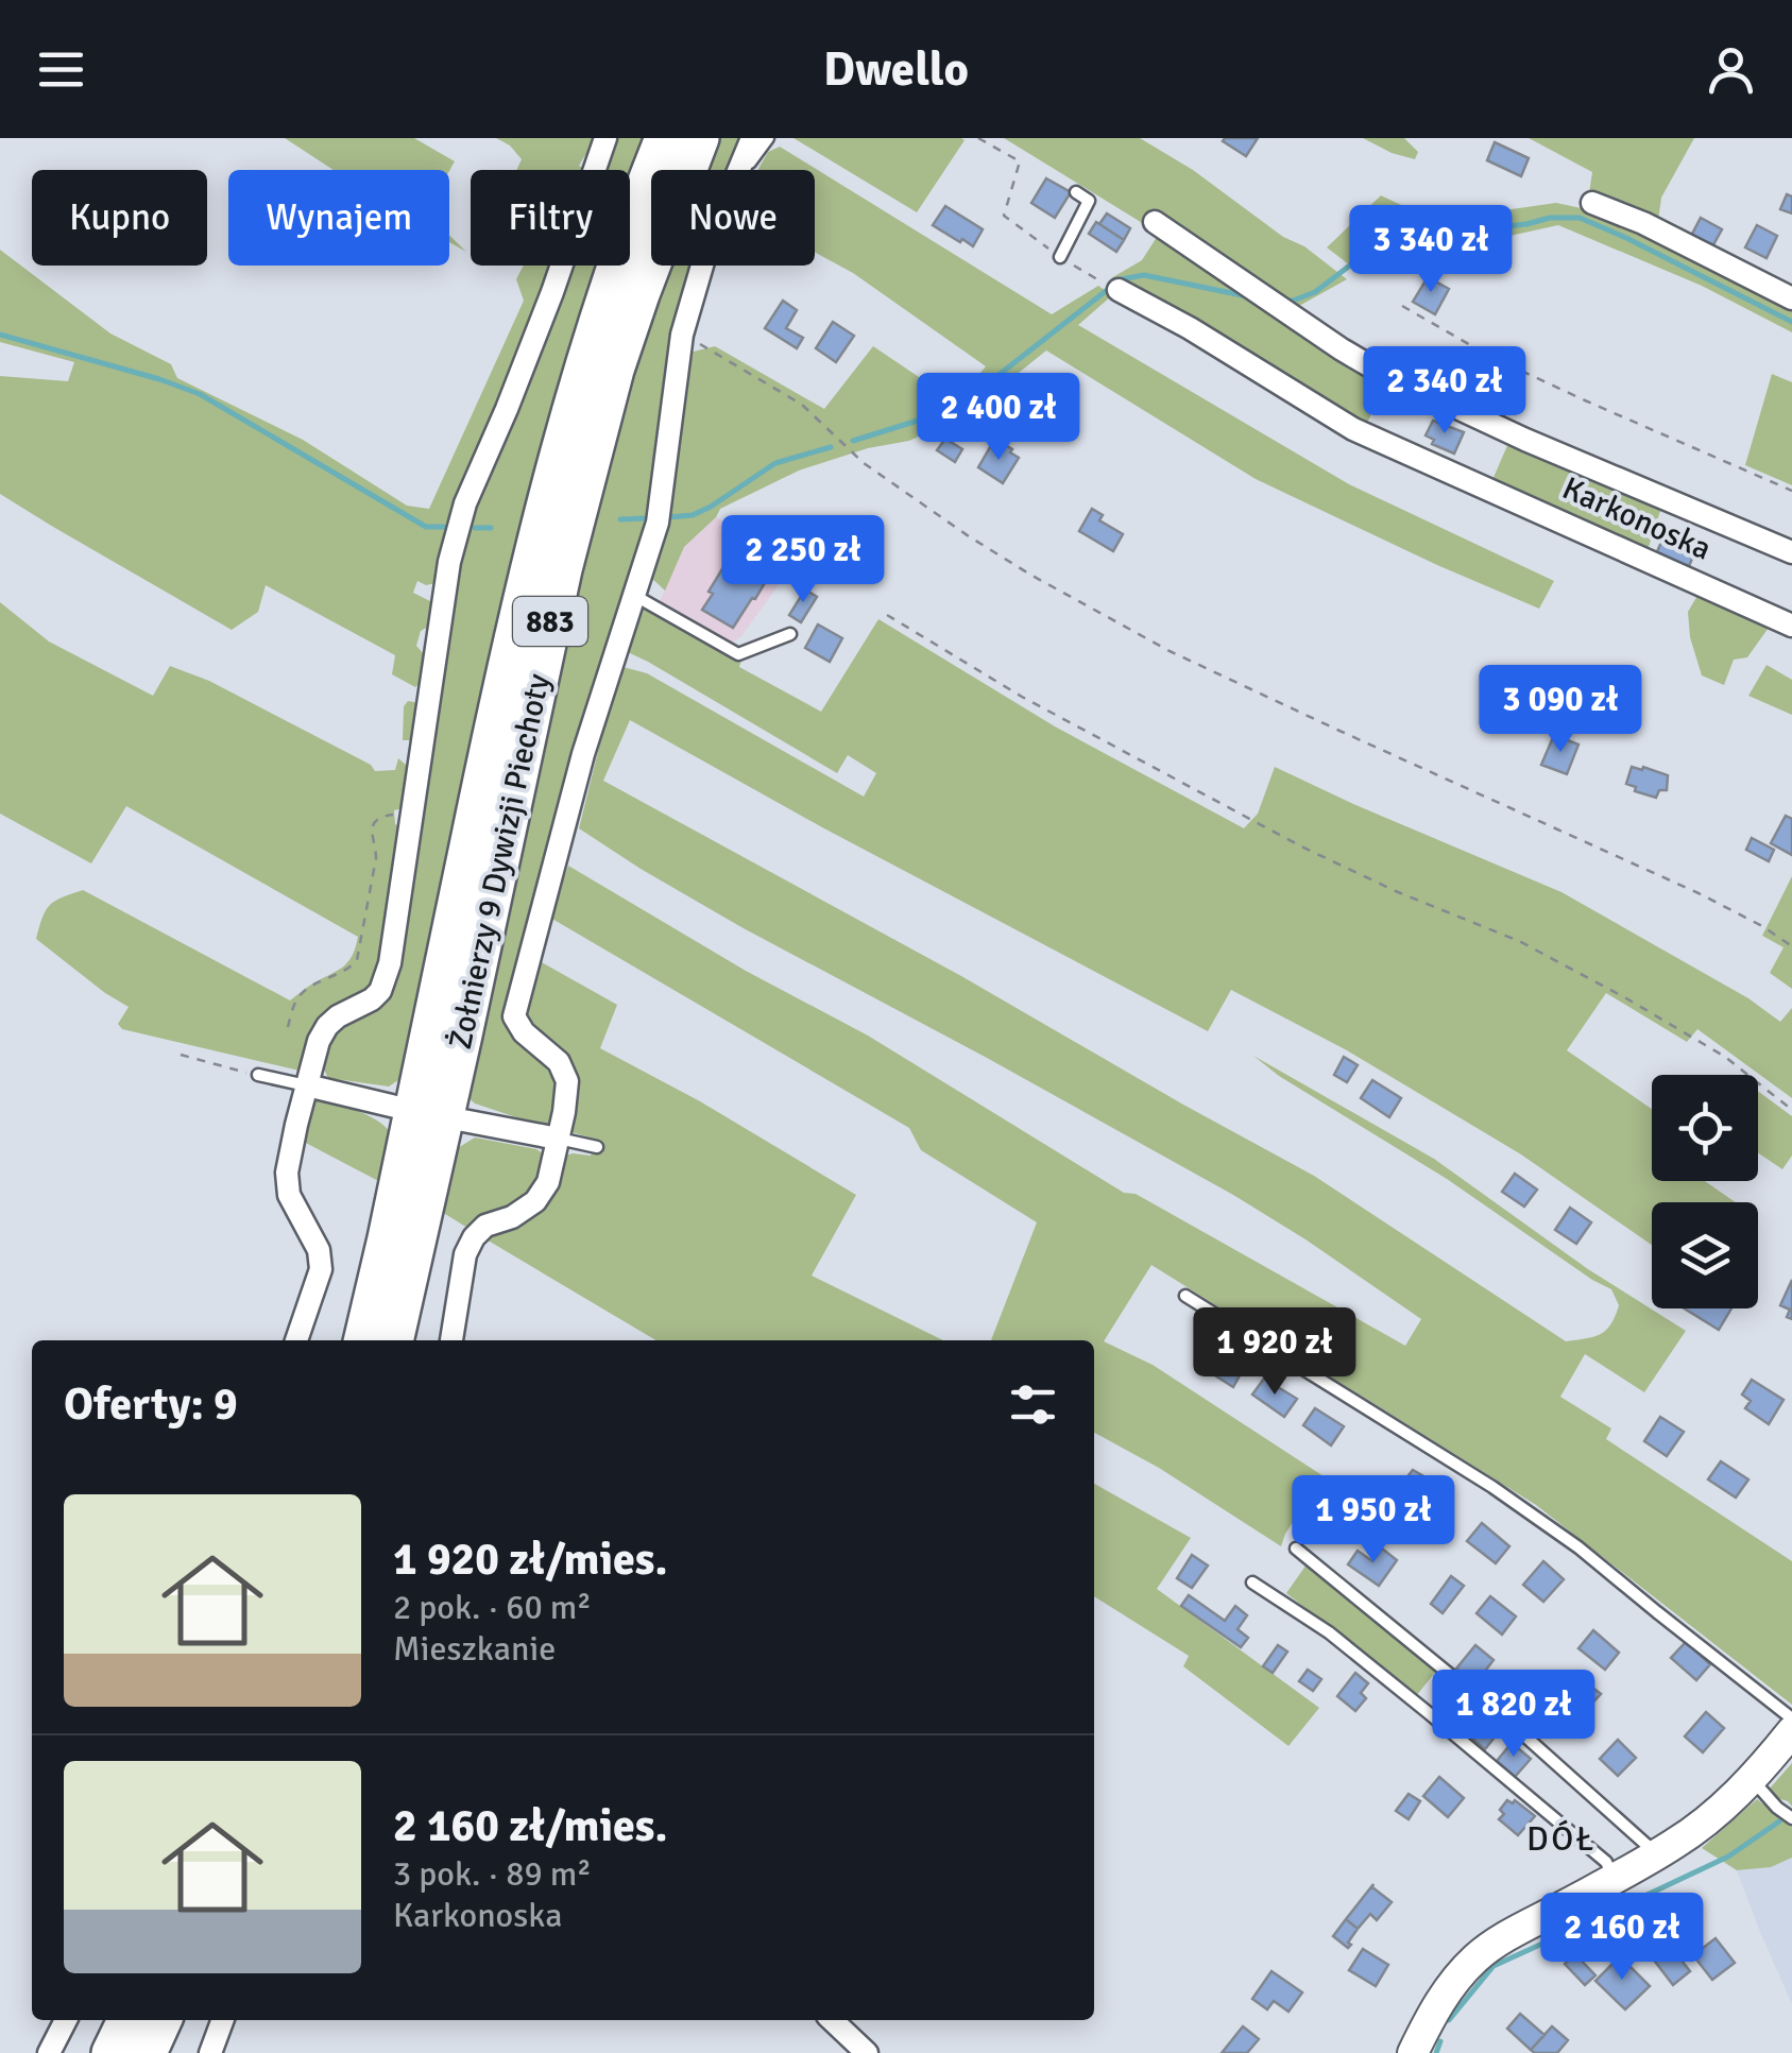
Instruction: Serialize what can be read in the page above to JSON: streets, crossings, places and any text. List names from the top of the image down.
{
  "streets": {
    "highway": ["883", "Żołnierzy 9 Dywizji Piechoty"],
    "street": ["Karkonoska"]
  },
  "districts": ["DÓŁ"],
  "page": {
    "header": "Dwello",
    "chip": [
      "Kupno",
      "Wynajem",
      "Filtry",
      "Nowe"
    ],
    "price": [
      "3 340 zł",
      "2 340 zł",
      "2 400 zł",
      "2 250 zł",
      "3 090 zł",
      "1 920 zł",
      "1 950 zł",
      "1 820 zł",
      "2 160 zł"
    ],
    "heading": "Oferty: 9",
    "list": [
      {
        "name": "1 920 zł/mies.",
        "note": "2 pok. · 60 m² · Mieszkanie"
      },
      {
        "name": "2 160 zł/mies.",
        "note": "3 pok. · 89 m² · Karkonoska"
      }
    ]
  }
}
